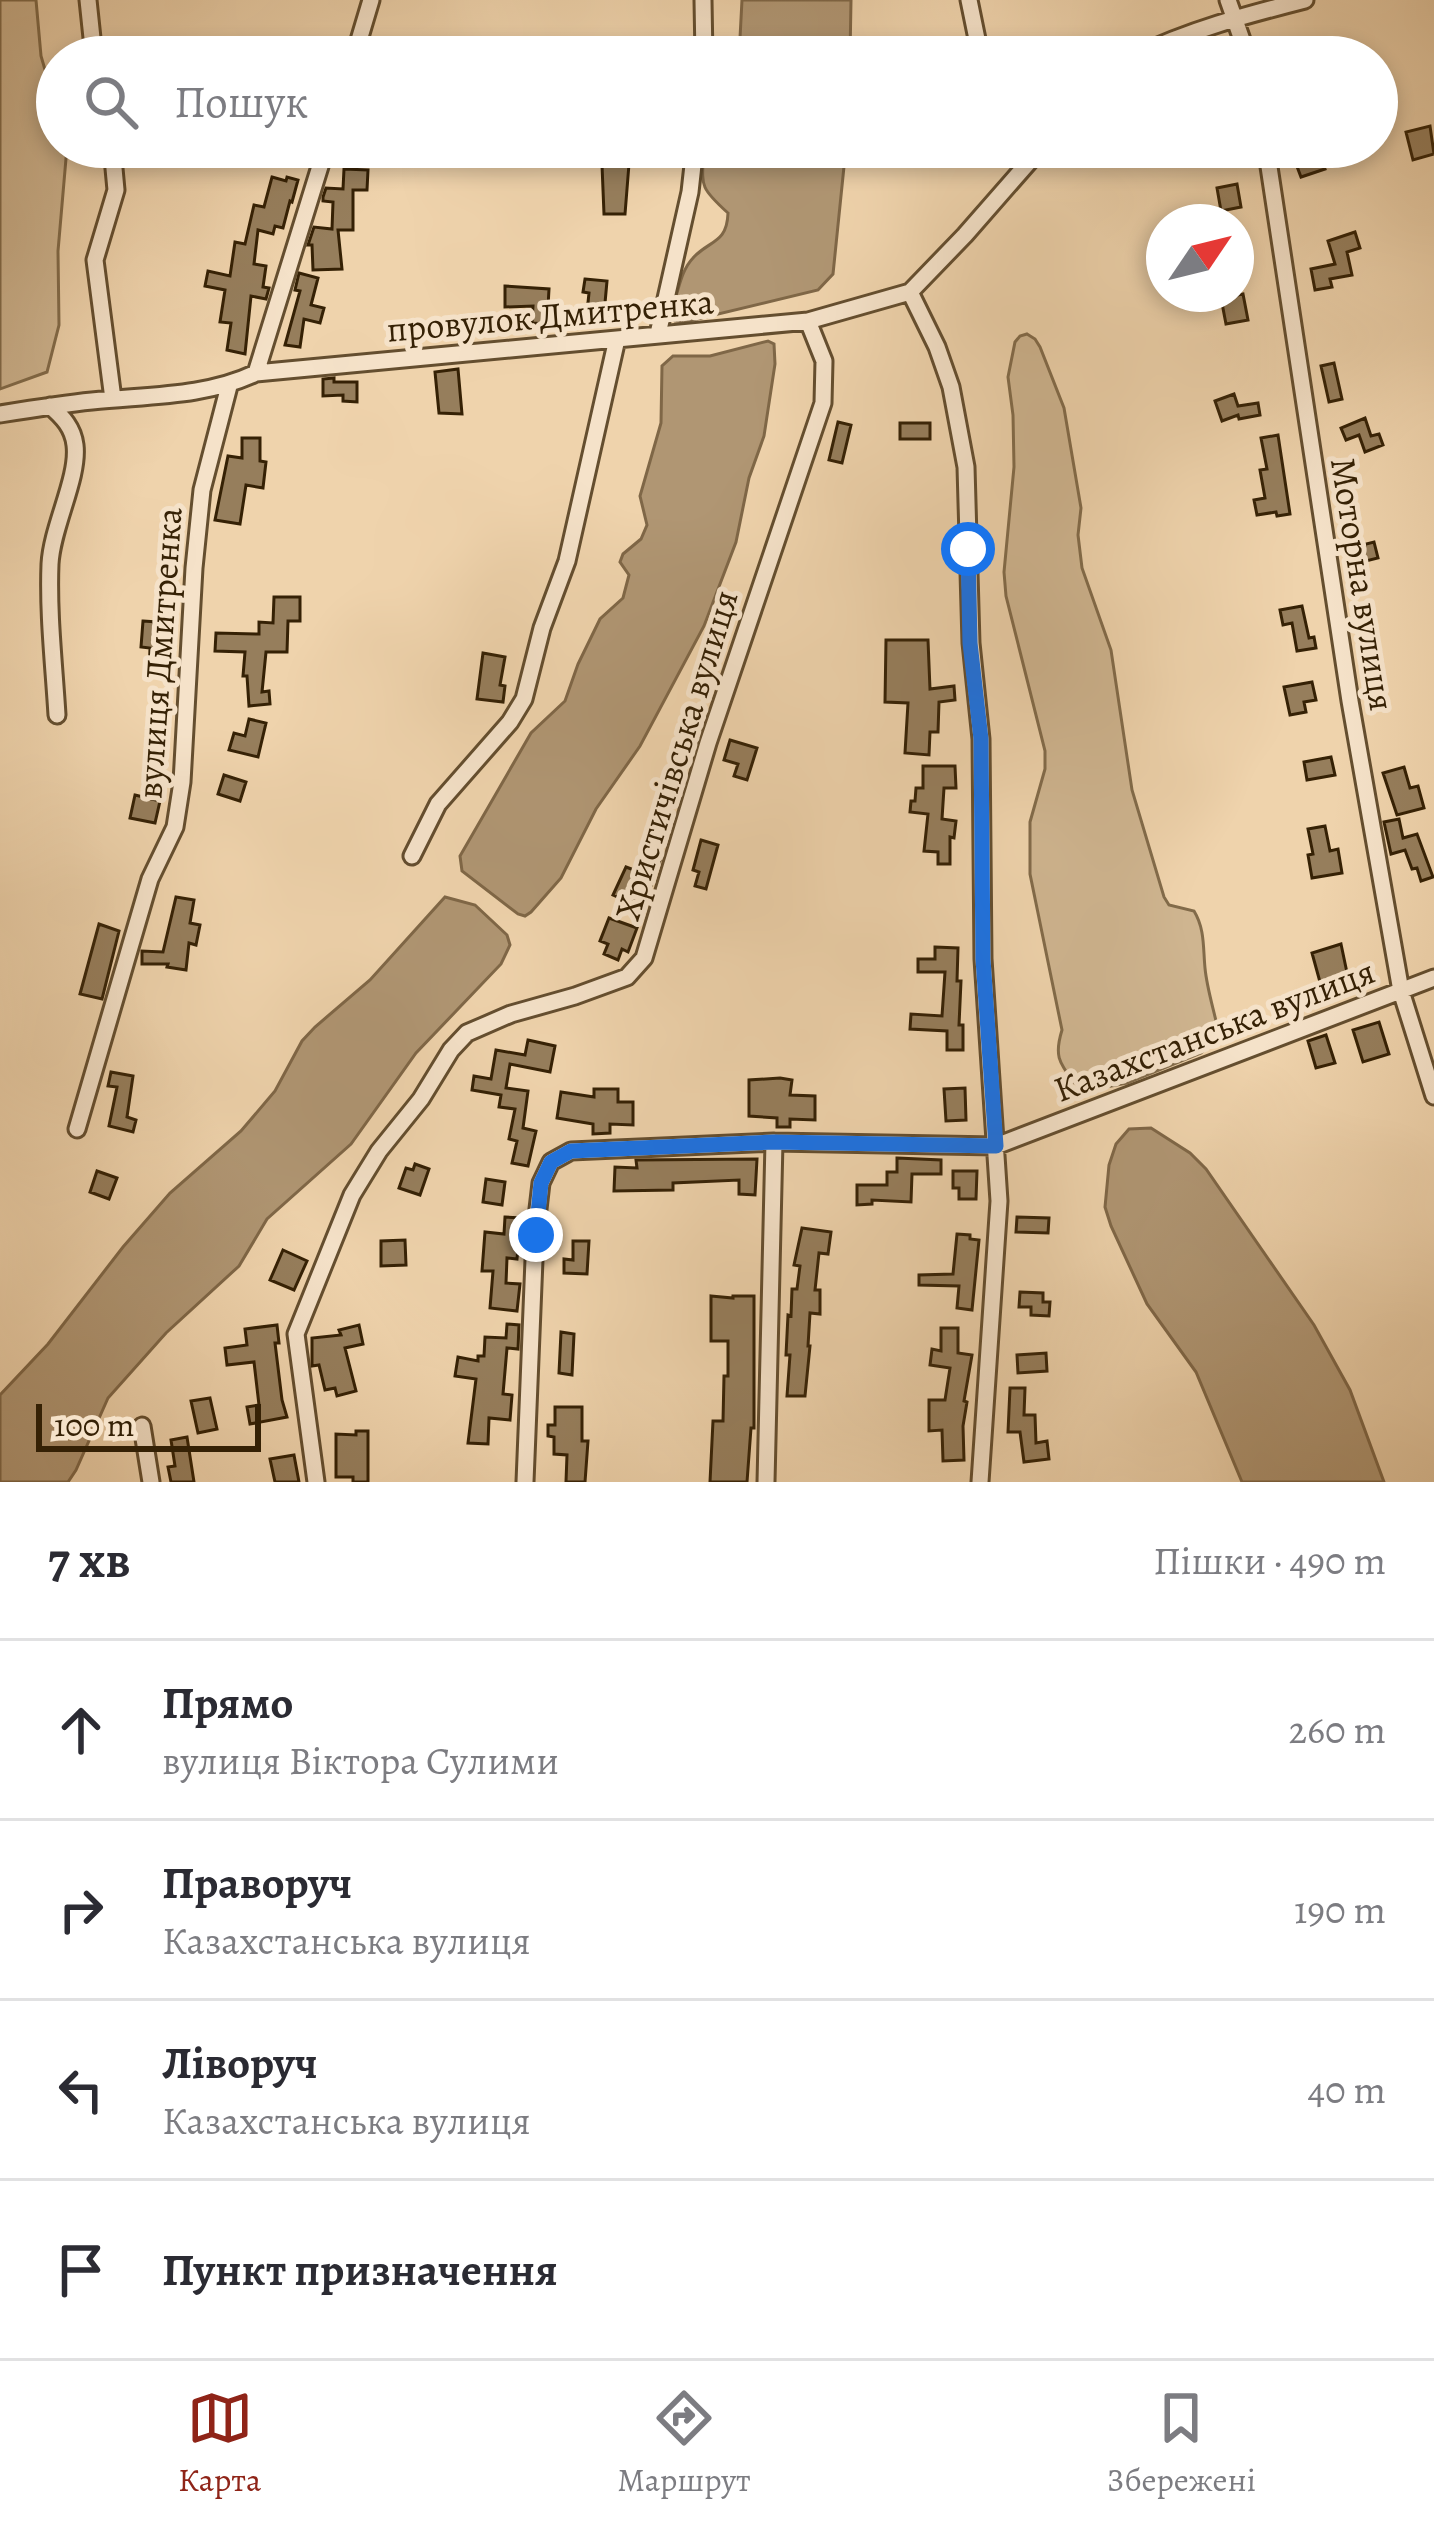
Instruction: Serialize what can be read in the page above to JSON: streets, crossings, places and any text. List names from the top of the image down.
{
  "streets": {
    "street": [
      "провулок Дмитренка",
      "Моторна вулиця",
      "вулиця Дмитренка",
      "Христичівська вулиця",
      "Казахстанська вулиця"
    ]
  },
  "crossings": [
    ["провулок Дмитренка", "вулиця Дмитренка"],
    ["провулок Дмитренка", "Христичівська вулиця"],
    ["Моторна вулиця", "Казахстанська вулиця"]
  ],
  "scale_bar": "100 m",
  "north": "top right",
  "page": {
    "search": "Пошук",
    "scale": "100 m",
    "heading": ["7 хв", "Пішки · 490 m"],
    "list": [
      ["Прямо", "вулиця Віктора Сулими", "260 m"],
      ["Праворуч", "Казахстанська вулиця", "190 m"],
      ["Ліворуч", "Казахстанська вулиця", "40 m"],
      "Пункт призначення"
    ],
    "nav": ["Карта", "Маршрут", "Збережені"]
  }
}
